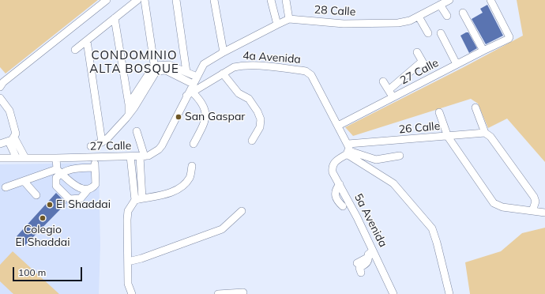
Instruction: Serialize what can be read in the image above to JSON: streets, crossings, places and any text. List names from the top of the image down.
{
  "streets": {
    "street": [
      "28 Calle",
      "4a Avenida",
      "27 Calle",
      "26 Calle",
      "5a Avenida"
    ]
  },
  "crossings": [
    ["4a Avenida", "27 Calle"],
    ["4a Avenida", "26 Calle"],
    ["4a Avenida", "5a Avenida"],
    ["26 Calle", "5a Avenida"]
  ],
  "districts": ["CONDOMINIO ALTA BOSQUE"],
  "places": ["San Gaspar", "El Shaddai", "Colegio El Shaddai"],
  "scale_bar": "100 m"
}
